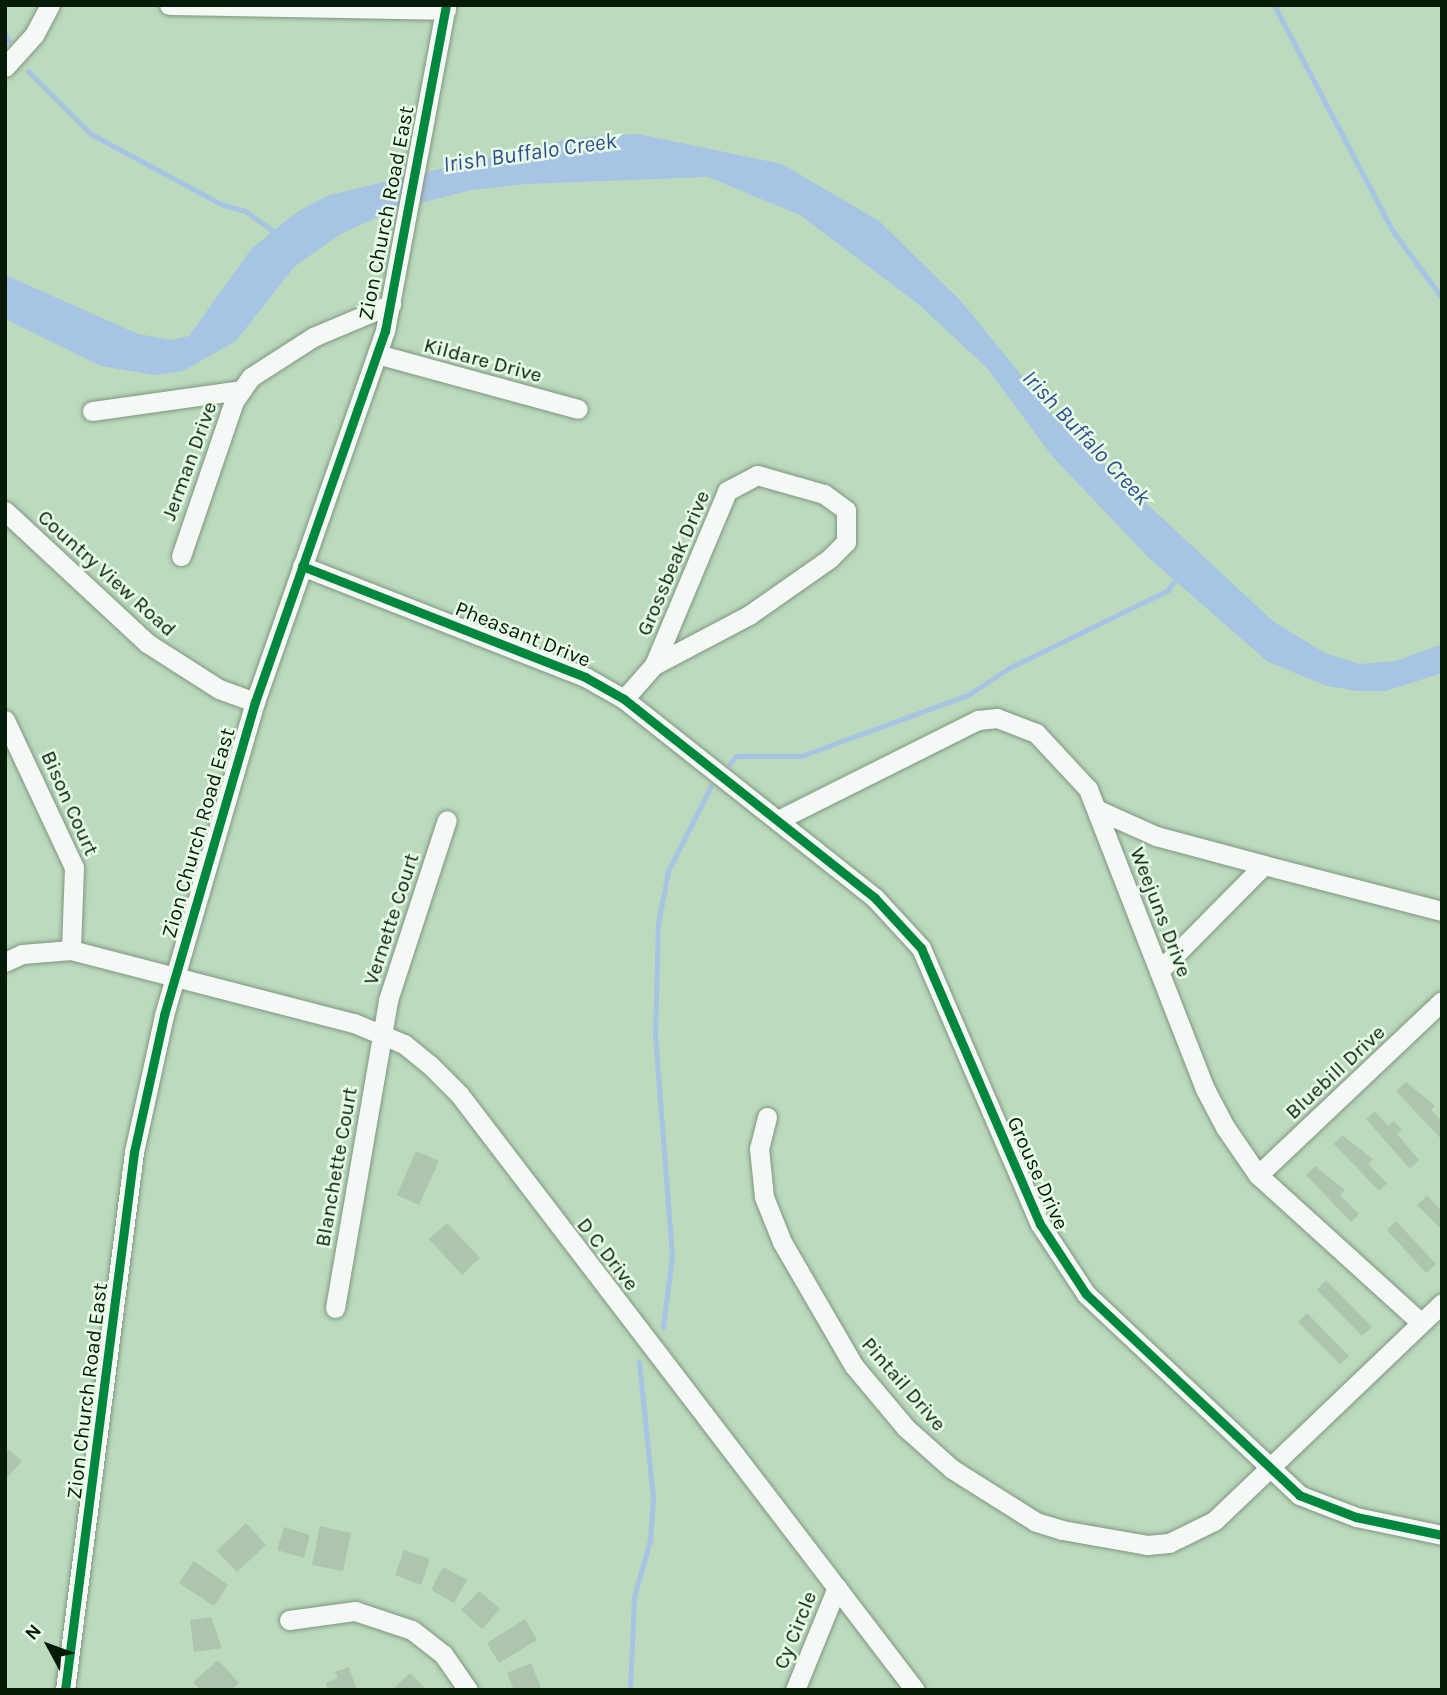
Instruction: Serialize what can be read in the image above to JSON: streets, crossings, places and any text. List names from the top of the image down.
{
  "streets": {
    "street": [
      "Zion Church Road East",
      "Kildare Drive",
      "Jerman Drive",
      "Grossbeak Drive",
      "Country View Road",
      "Pheasant Drive",
      "Bison Court",
      "Weejuns Drive",
      "Vernette Court",
      "Bluebill Drive",
      "Blanchette Court",
      "Grouse Drive",
      "D C Drive",
      "Pintail Drive",
      "Cy Circle"
    ]
  },
  "crossings": [
    ["Zion Church Road East", "Kildare Drive"],
    ["Zion Church Road East", "Jerman Drive"],
    ["Zion Church Road East", "Country View Road"],
    ["Zion Church Road East", "Pheasant Drive"],
    ["Zion Church Road East", "D C Drive"],
    ["Grossbeak Drive", "Pheasant Drive"],
    ["Pheasant Drive", "Weejuns Drive"],
    ["Pheasant Drive", "Grouse Drive"],
    ["Bison Court", "D C Drive"],
    ["Weejuns Drive", "Bluebill Drive"],
    ["Weejuns Drive", "Grouse Drive"],
    ["Weejuns Drive", "Pintail Drive"],
    ["Vernette Court", "Blanchette Court"],
    ["Vernette Court", "D C Drive"],
    ["Blanchette Court", "D C Drive"],
    ["Grouse Drive", "Pintail Drive"],
    ["D C Drive", "Cy Circle"]
  ],
  "water": ["Irish Buffalo Creek"],
  "north": "top left"
}
